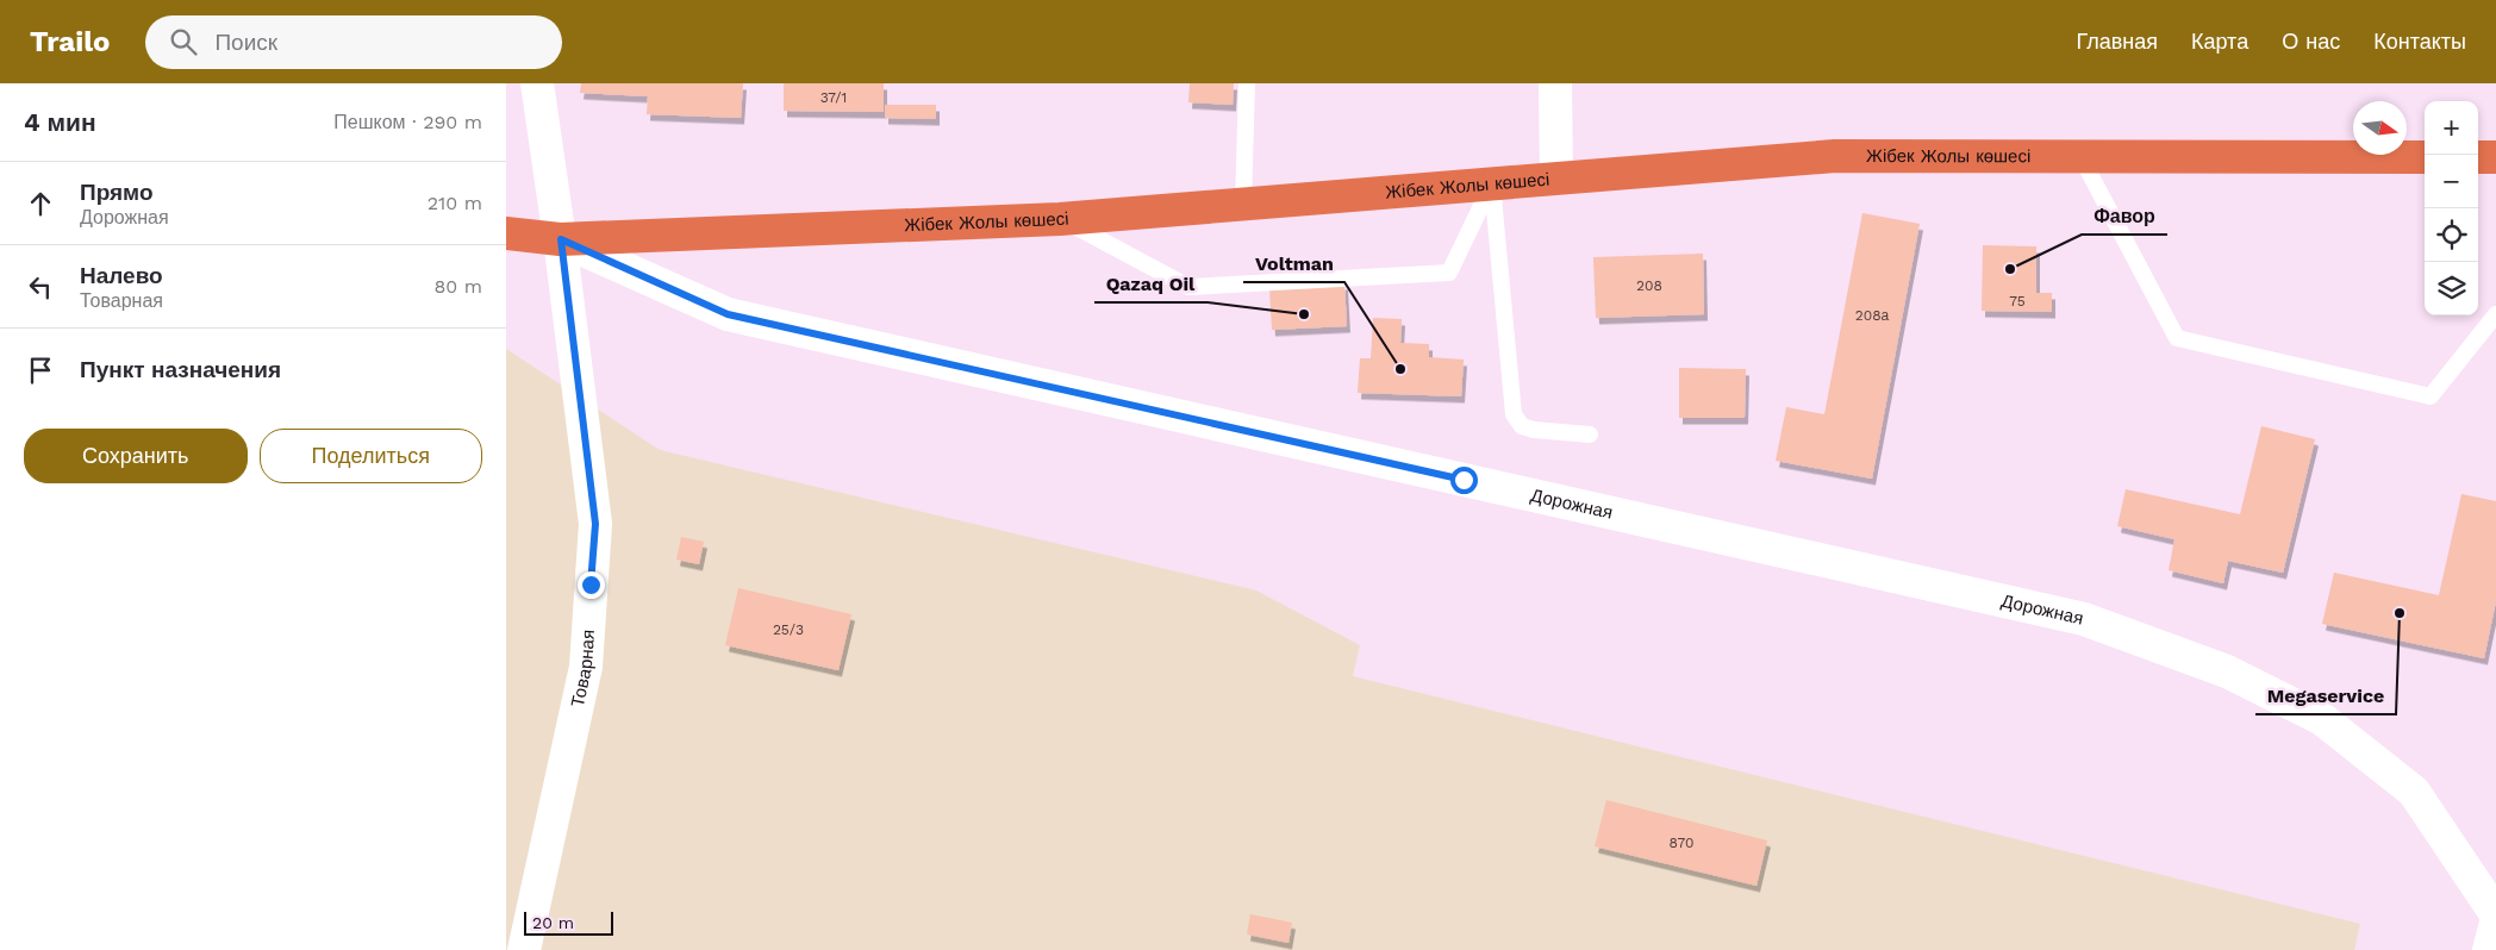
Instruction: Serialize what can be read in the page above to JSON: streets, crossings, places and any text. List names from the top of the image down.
{
  "streets": {
    "highway": ["Жібек Жолы көшесі"],
    "street": ["Дорожная", "Товарная"]
  },
  "crossings": [
    ["Жібек Жолы көшесі", "Дорожная"],
    ["Жібек Жолы көшесі", "Товарная"],
    ["Дорожная", "Товарная"]
  ],
  "places": [
    "Фавор",
    "Qazaq Oil",
    "Voltman",
    "Megaservice"
  ],
  "house_numbers": [
    "37/1",
    "208",
    "75",
    "208а",
    "25/3",
    "870"
  ],
  "scale_bar": "20 m",
  "north": "right",
  "page": {
    "header": "Trailo",
    "search": "Поиск",
    "nav": [
      "Главная",
      "Карта",
      "О нас",
      "Контакты"
    ],
    "heading": ["4 мин", "Пешком · 290 m"],
    "map_buttons": ["+", "−"],
    "list": [
      ["Прямо", "Дорожная", "210 m"],
      ["Налево", "Товарная", "80 m"],
      "Пункт назначения"
    ],
    "buttons": ["Сохранить", "Поделиться"],
    "scale": "20 m"
  }
}
